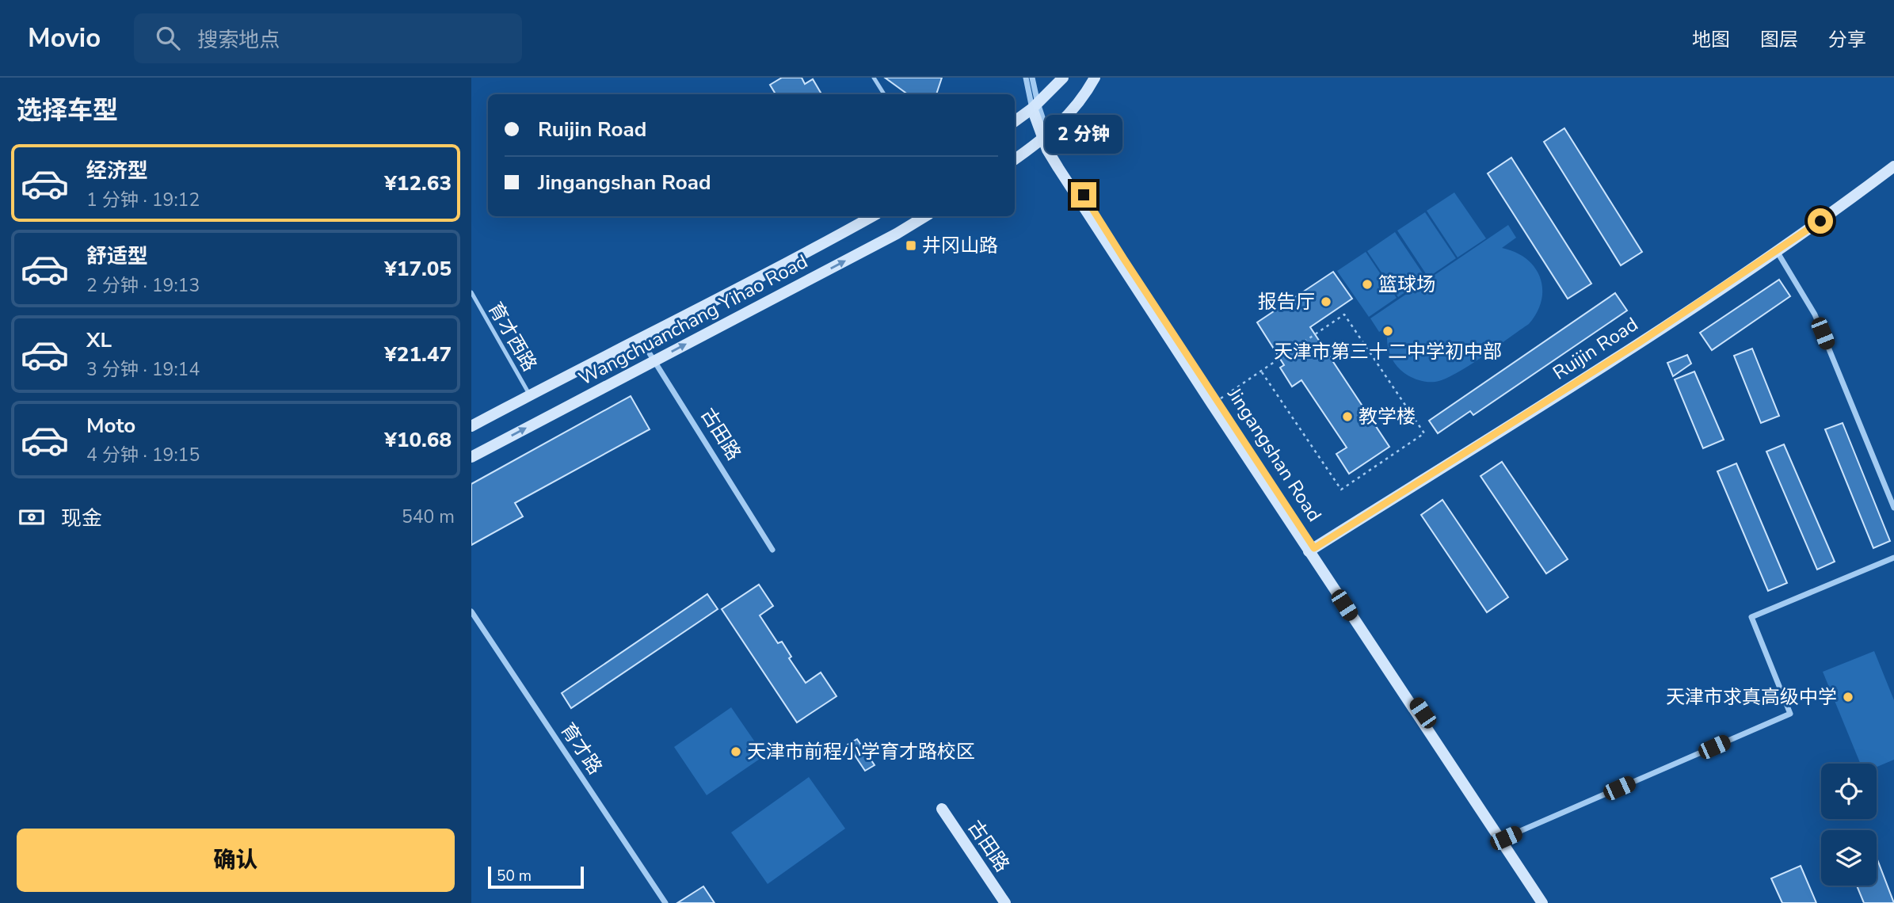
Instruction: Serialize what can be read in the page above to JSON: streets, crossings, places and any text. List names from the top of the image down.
{
  "streets": {
    "street": [
      "Wangchuanchang Yihao Road",
      "Ruijin Road",
      "古田路",
      "Jingangshan Road",
      "育才路"
    ],
    "lane": ["育才西路"]
  },
  "crossings": [
    ["Wangchuanchang Yihao Road", "育才西路"],
    ["Wangchuanchang Yihao Road", "古田路"],
    ["Ruijin Road", "Jingangshan Road"]
  ],
  "places": {
    "transit": ["井冈山路"],
    "other": [
      "篮球场",
      "报告厅",
      "天津市第三十二中学初中部",
      "教学楼",
      "天津市求真高级中学",
      "天津市前程小学育才路校区"
    ]
  },
  "scale_bar": "50 m",
  "page": {
    "header": "Movio",
    "search": "搜索地点",
    "nav": ["地图", "图层", "分享"],
    "heading": "选择车型",
    "banner": ["Ruijin Road", "Jingangshan Road"],
    "bubble": "2 分钟",
    "list": [
      {
        "name": "经济型",
        "note": "1 分钟 · 19:12",
        "value": "¥12.63"
      },
      {
        "name": "舒适型",
        "note": "2 分钟 · 19:13",
        "value": "¥17.05"
      },
      {
        "name": "XL",
        "note": "3 分钟 · 19:14",
        "value": "¥21.47"
      },
      {
        "name": "Moto",
        "note": "4 分钟 · 19:15",
        "value": "¥10.68"
      }
    ],
    "pay": ["现金", "540 m"],
    "buttons": "确认",
    "scale": "50 m"
  }
}
